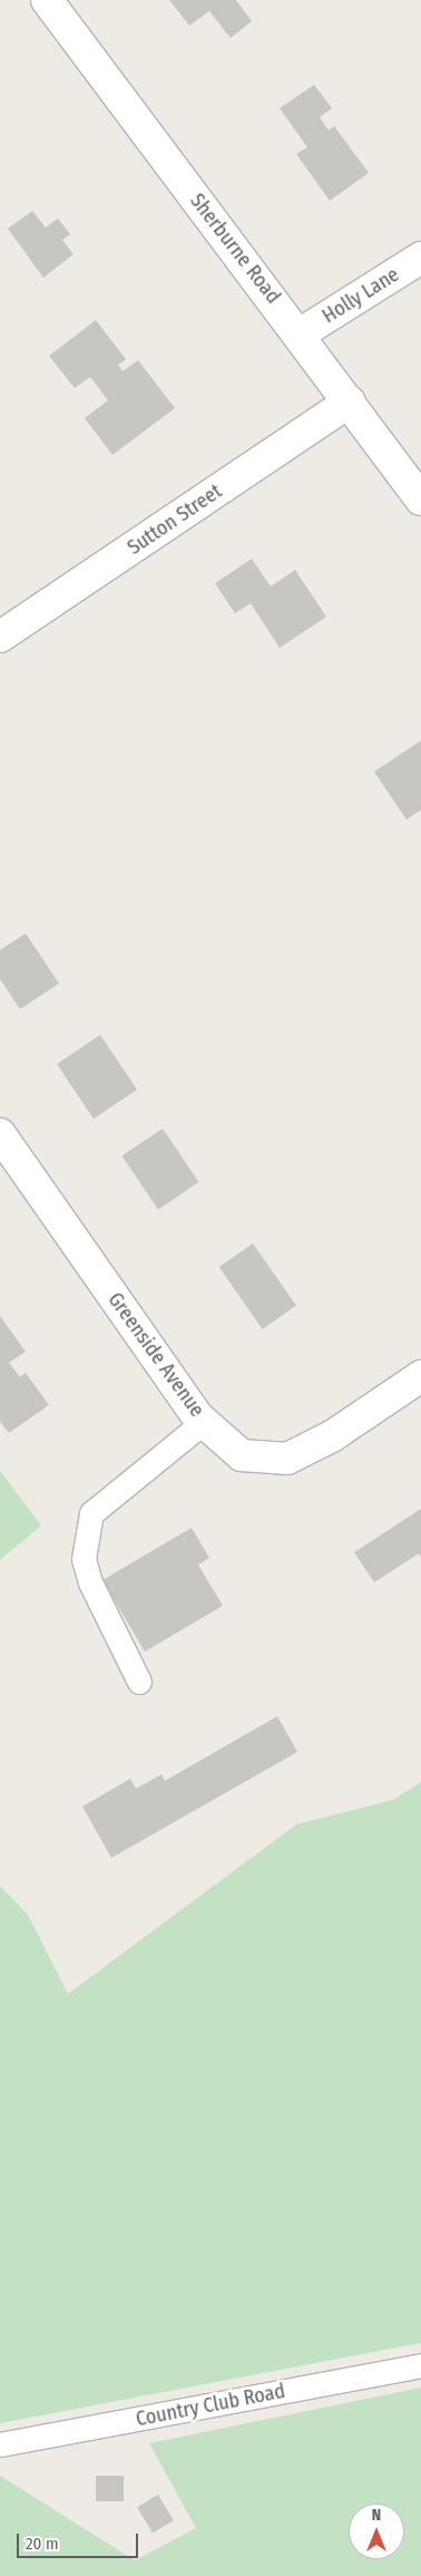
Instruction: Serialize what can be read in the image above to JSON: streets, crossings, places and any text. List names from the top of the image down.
{
  "streets": {
    "street": [
      "Sherburne Road",
      "Holly Lane",
      "Sutton Street",
      "Greenside Avenue"
    ],
    "lane": ["Country Club Road"]
  },
  "crossings": [
    ["Sherburne Road", "Holly Lane"],
    ["Sherburne Road", "Sutton Street"]
  ],
  "scale_bar": "20 m",
  "north": "top"
}
